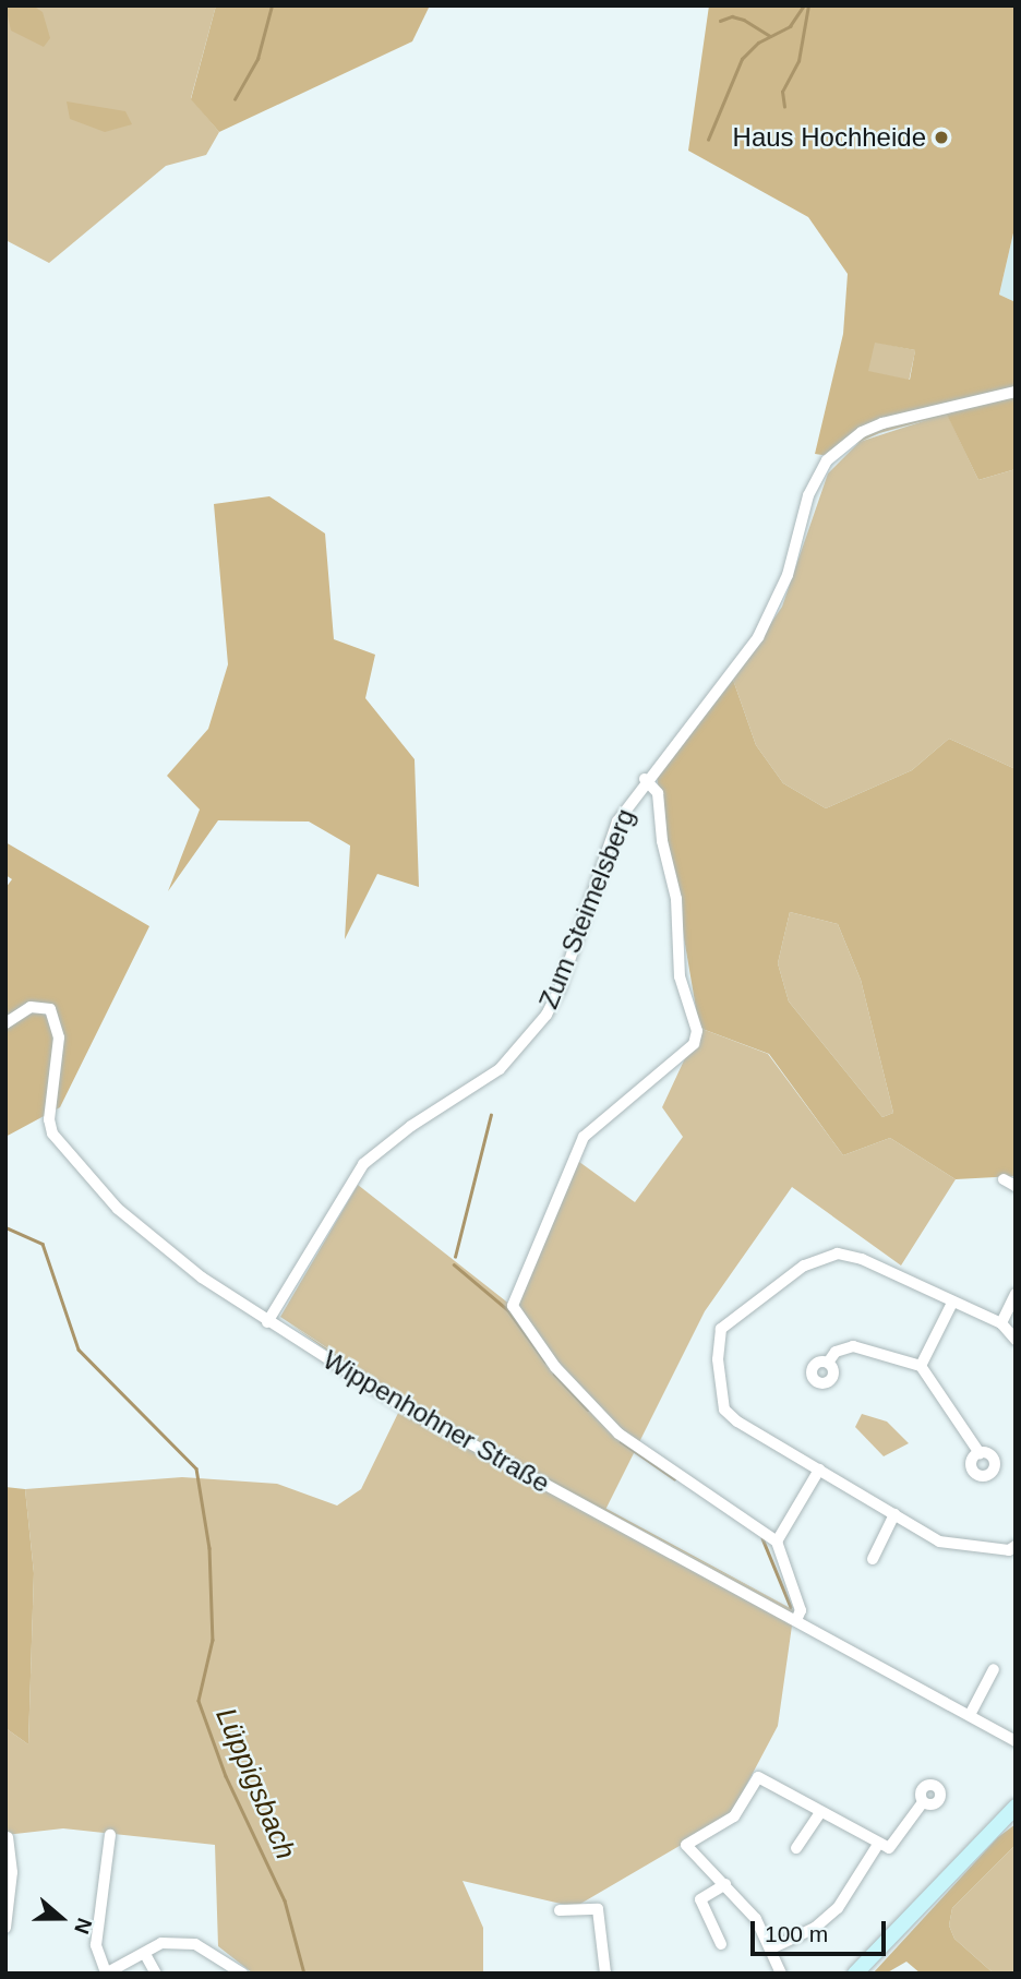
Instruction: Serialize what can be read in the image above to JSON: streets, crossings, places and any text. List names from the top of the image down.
{
  "streets": {
    "street": ["Zum Steimelsberg", "Wippenhohner Straße"]
  },
  "crossings": [
    ["Zum Steimelsberg", "Wippenhohner Straße"]
  ],
  "water": ["Lüppigsbach"],
  "places": ["Haus Hochheide"],
  "scale_bar": "100 m",
  "north": "right"
}
